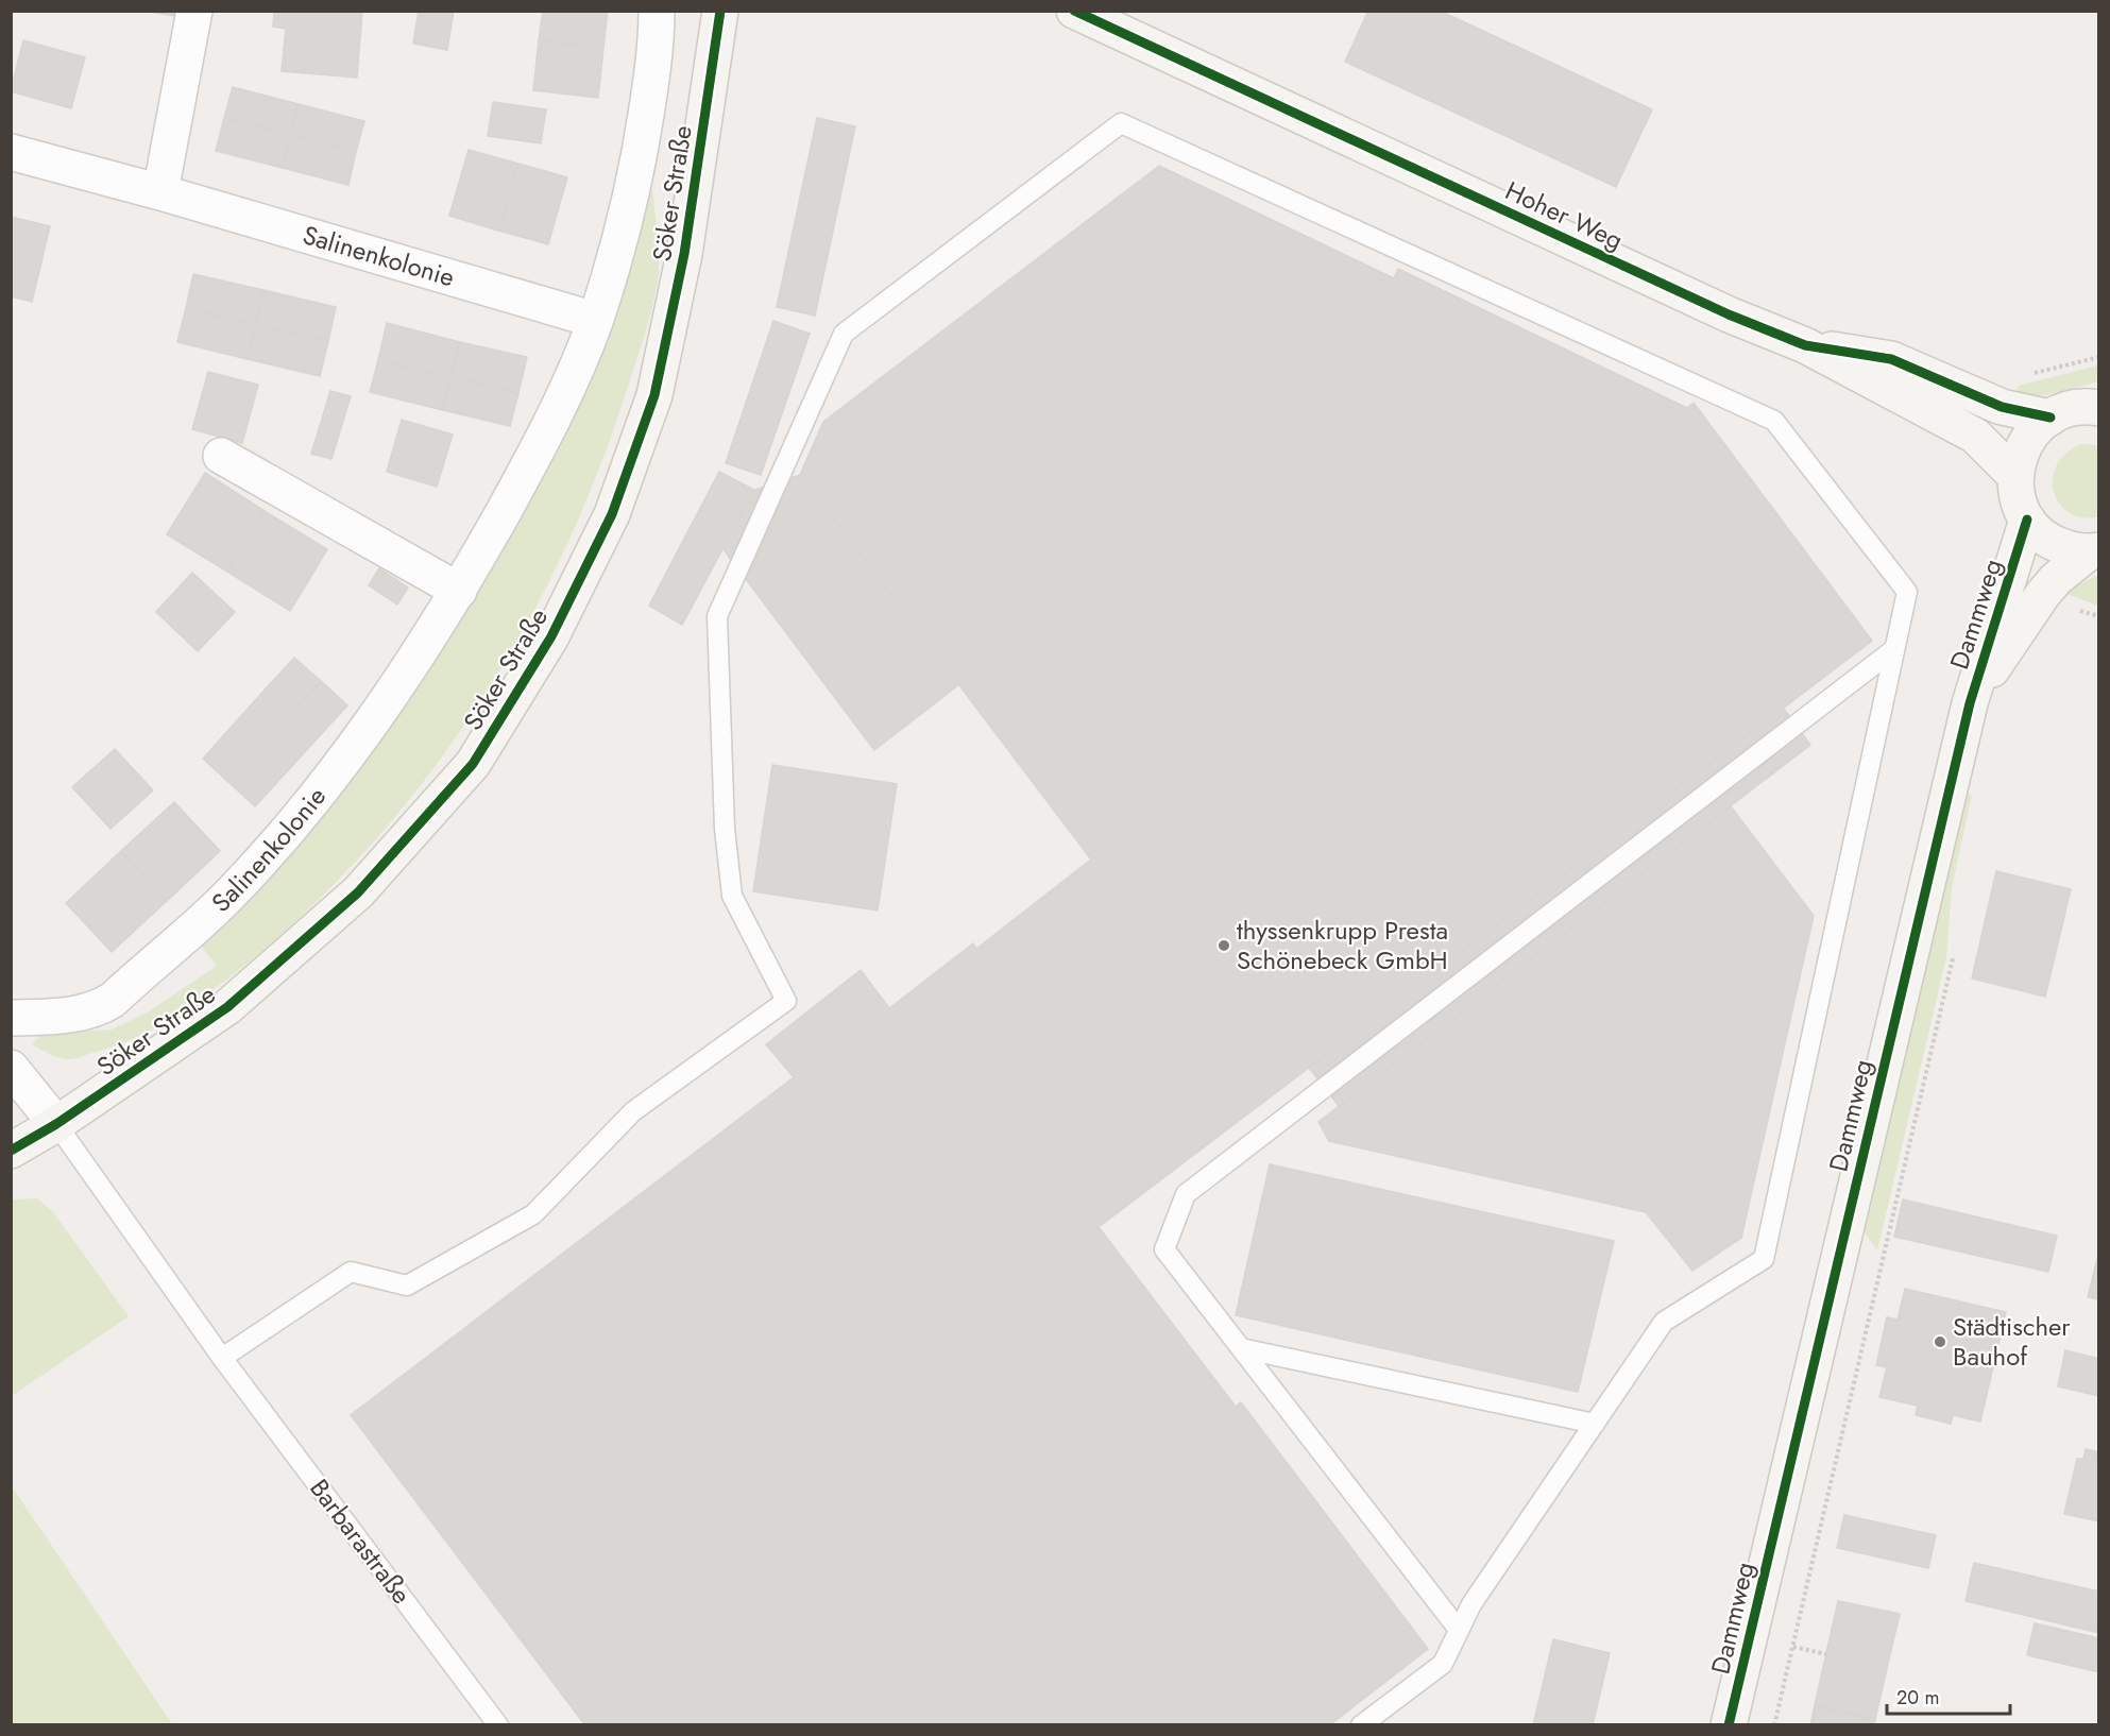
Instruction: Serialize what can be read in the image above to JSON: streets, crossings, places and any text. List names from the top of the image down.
{
  "streets": {
    "street": [
      "Söker Straße",
      "Hoher Weg",
      "Salinenkolonie",
      "Dammweg"
    ],
    "lane": ["Barbarastraße"]
  },
  "crossings": [
    ["Söker Straße", "Barbarastraße"]
  ],
  "places": ["thyssenkrupp Presta Schönebeck GmbH", "Städtischer Bauhof"],
  "scale_bar": "20 m"
}
